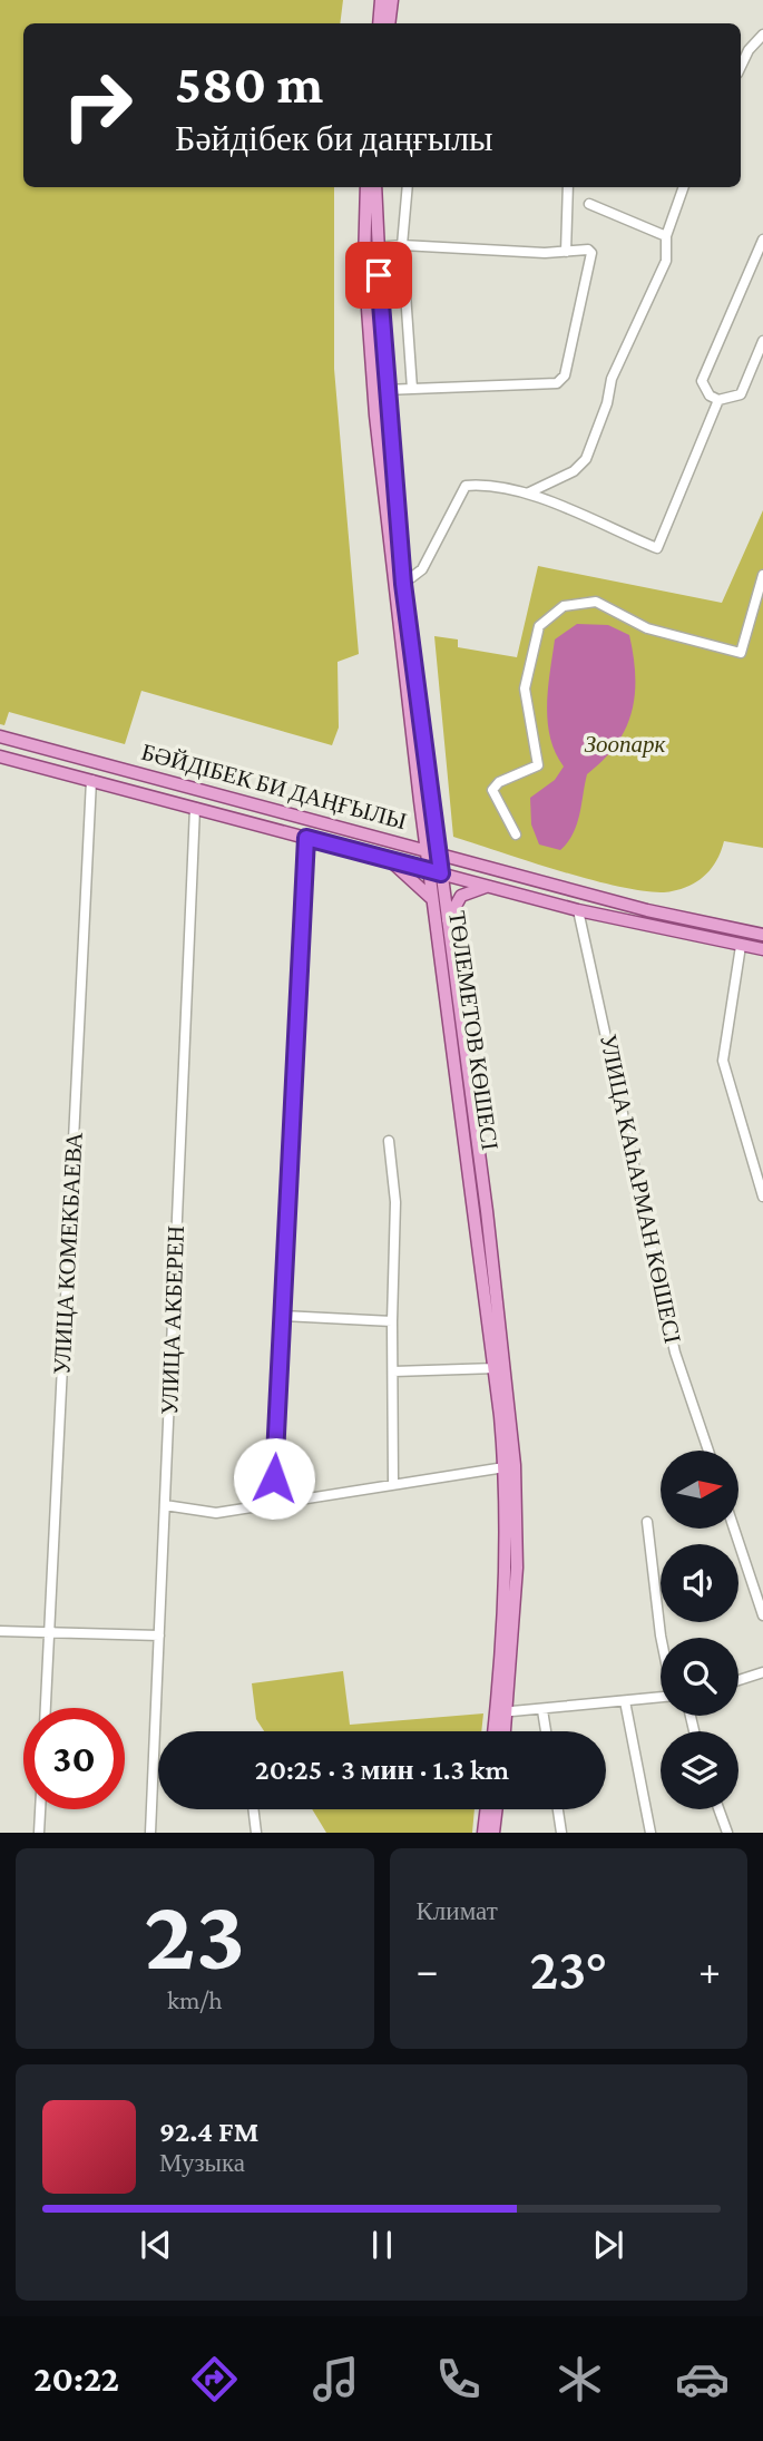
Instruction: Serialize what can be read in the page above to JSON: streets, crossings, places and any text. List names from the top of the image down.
{
  "streets": {
    "main road": ["БӘЙДІБЕК БИ ДАҢҒЫЛЫ", "ТӨЛЕМЕТОВ КӨШЕСІ"],
    "street": ["УЛИЦА КАҺАРМАН КӨШЕСІ", "УЛИЦА КОМЕКБАЕВА", "УЛИЦА АКБЕРЕН"]
  },
  "crossings": [
    ["БӘЙДІБЕК БИ ДАҢҒЫЛЫ", "ТӨЛЕМЕТОВ КӨШЕСІ"],
    ["БӘЙДІБЕК БИ ДАҢҒЫЛЫ", "УЛИЦА КАҺАРМАН КӨШЕСІ"],
    ["БӘЙДІБЕК БИ ДАҢҒЫЛЫ", "УЛИЦА КОМЕКБАЕВА"],
    ["БӘЙДІБЕК БИ ДАҢҒЫЛЫ", "УЛИЦА АКБЕРЕН"]
  ],
  "parks": ["Зоопарк"],
  "north": "right",
  "page": {
    "turn": ["580 m", "Бәйдібек би даңғылы"],
    "limit": "30",
    "trip": "20:25 · 3 мин · 1.3 km",
    "tile": [
      ["23", "km/h"],
      "Климат"
    ],
    "heat": ["−", "23°", "+"],
    "song": ["92.4 FM", "Музыка"],
    "tabs": "20:22"
  }
}
